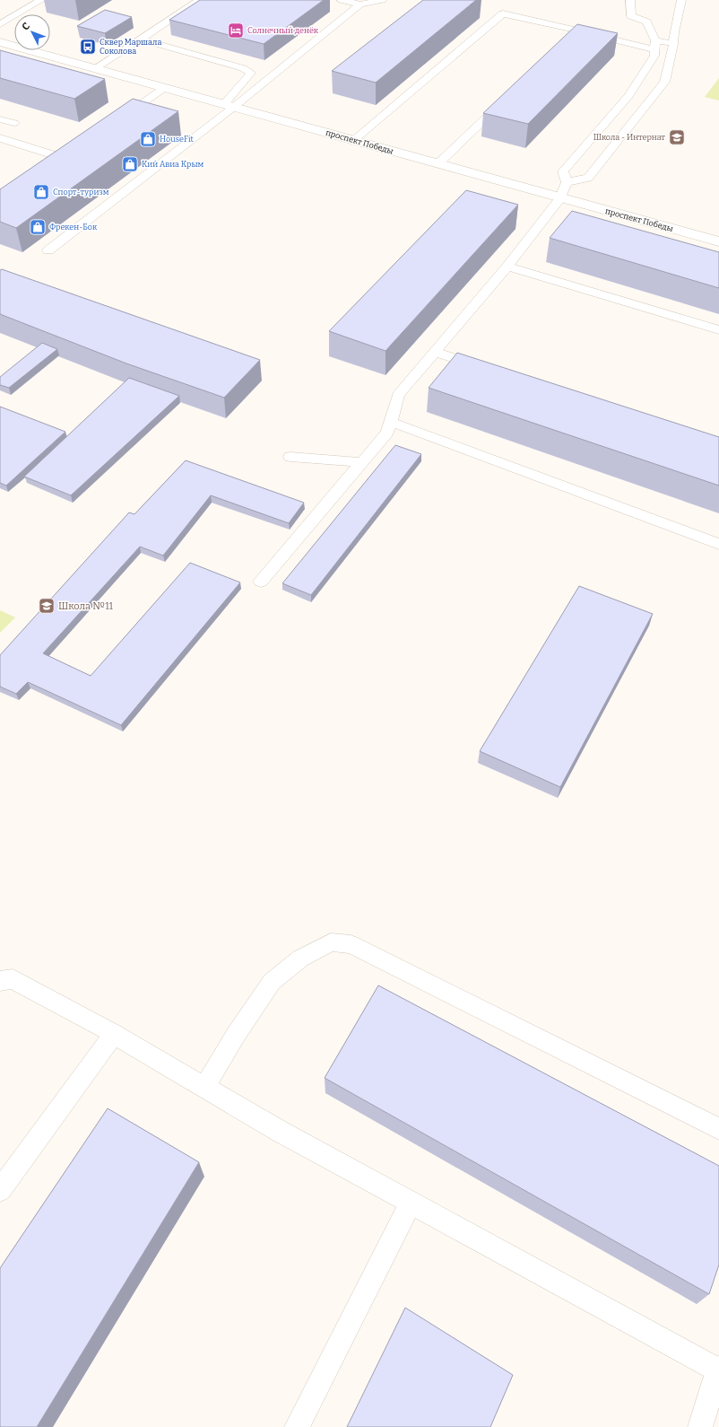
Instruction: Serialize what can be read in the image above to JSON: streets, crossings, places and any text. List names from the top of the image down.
{
  "streets": {
    "street": ["проспект Победы"]
  },
  "places": {
    "hotel": ["Солнечный денёк"],
    "bus stop": ["Сквер Маршала Соколова"],
    "school or university": ["Школа - Интернат", "Школа №11"],
    "shop": [
      "HouseFit",
      "Кий Авиа Крым",
      "Спорт-туризм",
      "Фрекен-Бок"
    ]
  },
  "north": "top left"
}
